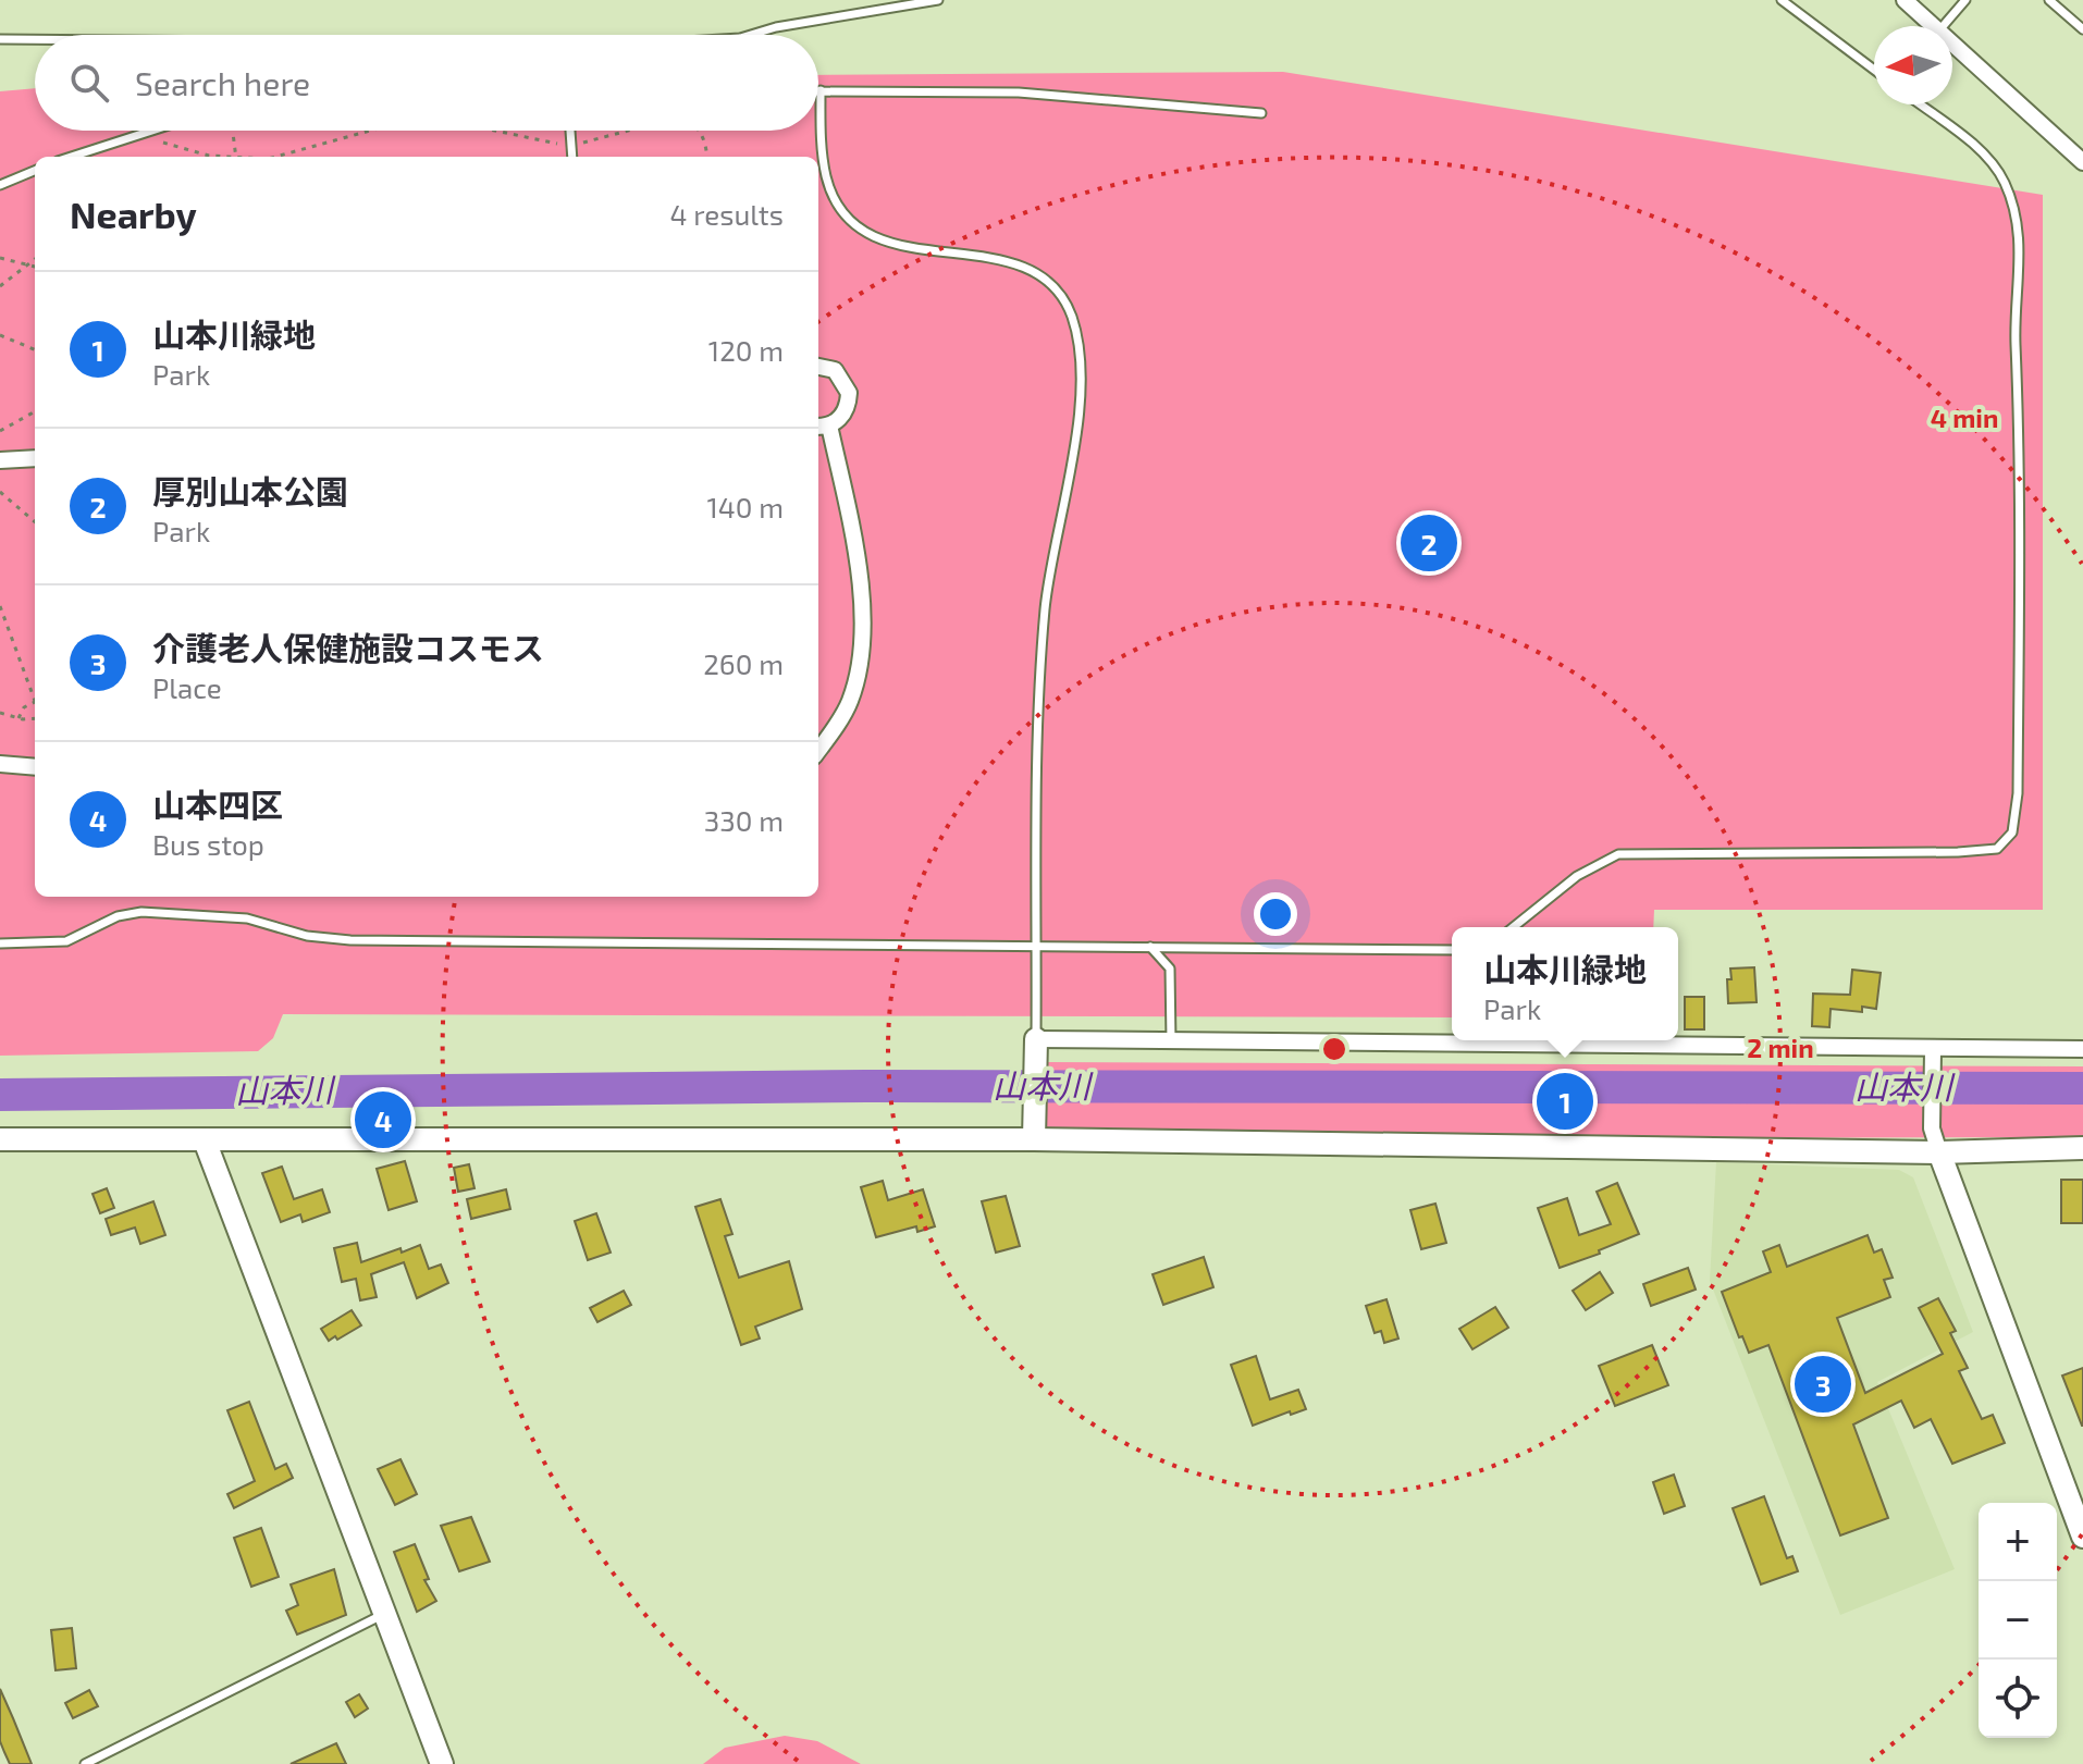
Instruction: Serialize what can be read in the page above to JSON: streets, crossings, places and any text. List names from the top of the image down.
{
  "water": ["山本川"],
  "north": "left",
  "page": {
    "search": "Search here",
    "heading": ["Nearby", "4 results"],
    "list": [
      {
        "mark": "1",
        "name": "山本川緑地",
        "note": "Park",
        "value": "120 m"
      },
      {
        "mark": "2",
        "name": "厚別山本公園",
        "note": "Park",
        "value": "140 m"
      },
      {
        "mark": "3",
        "name": "介護老人保健施設コスモス",
        "note": "Place",
        "value": "260 m"
      },
      {
        "mark": "4",
        "name": "山本四区",
        "note": "Bus stop",
        "value": "330 m"
      }
    ],
    "pins": [
      "2",
      "1",
      "4",
      "3"
    ],
    "popup": ["山本川緑地", "Park"],
    "map_buttons": ["+", "−"]
  },
  "rings": ["4 min", "2 min"]
}
